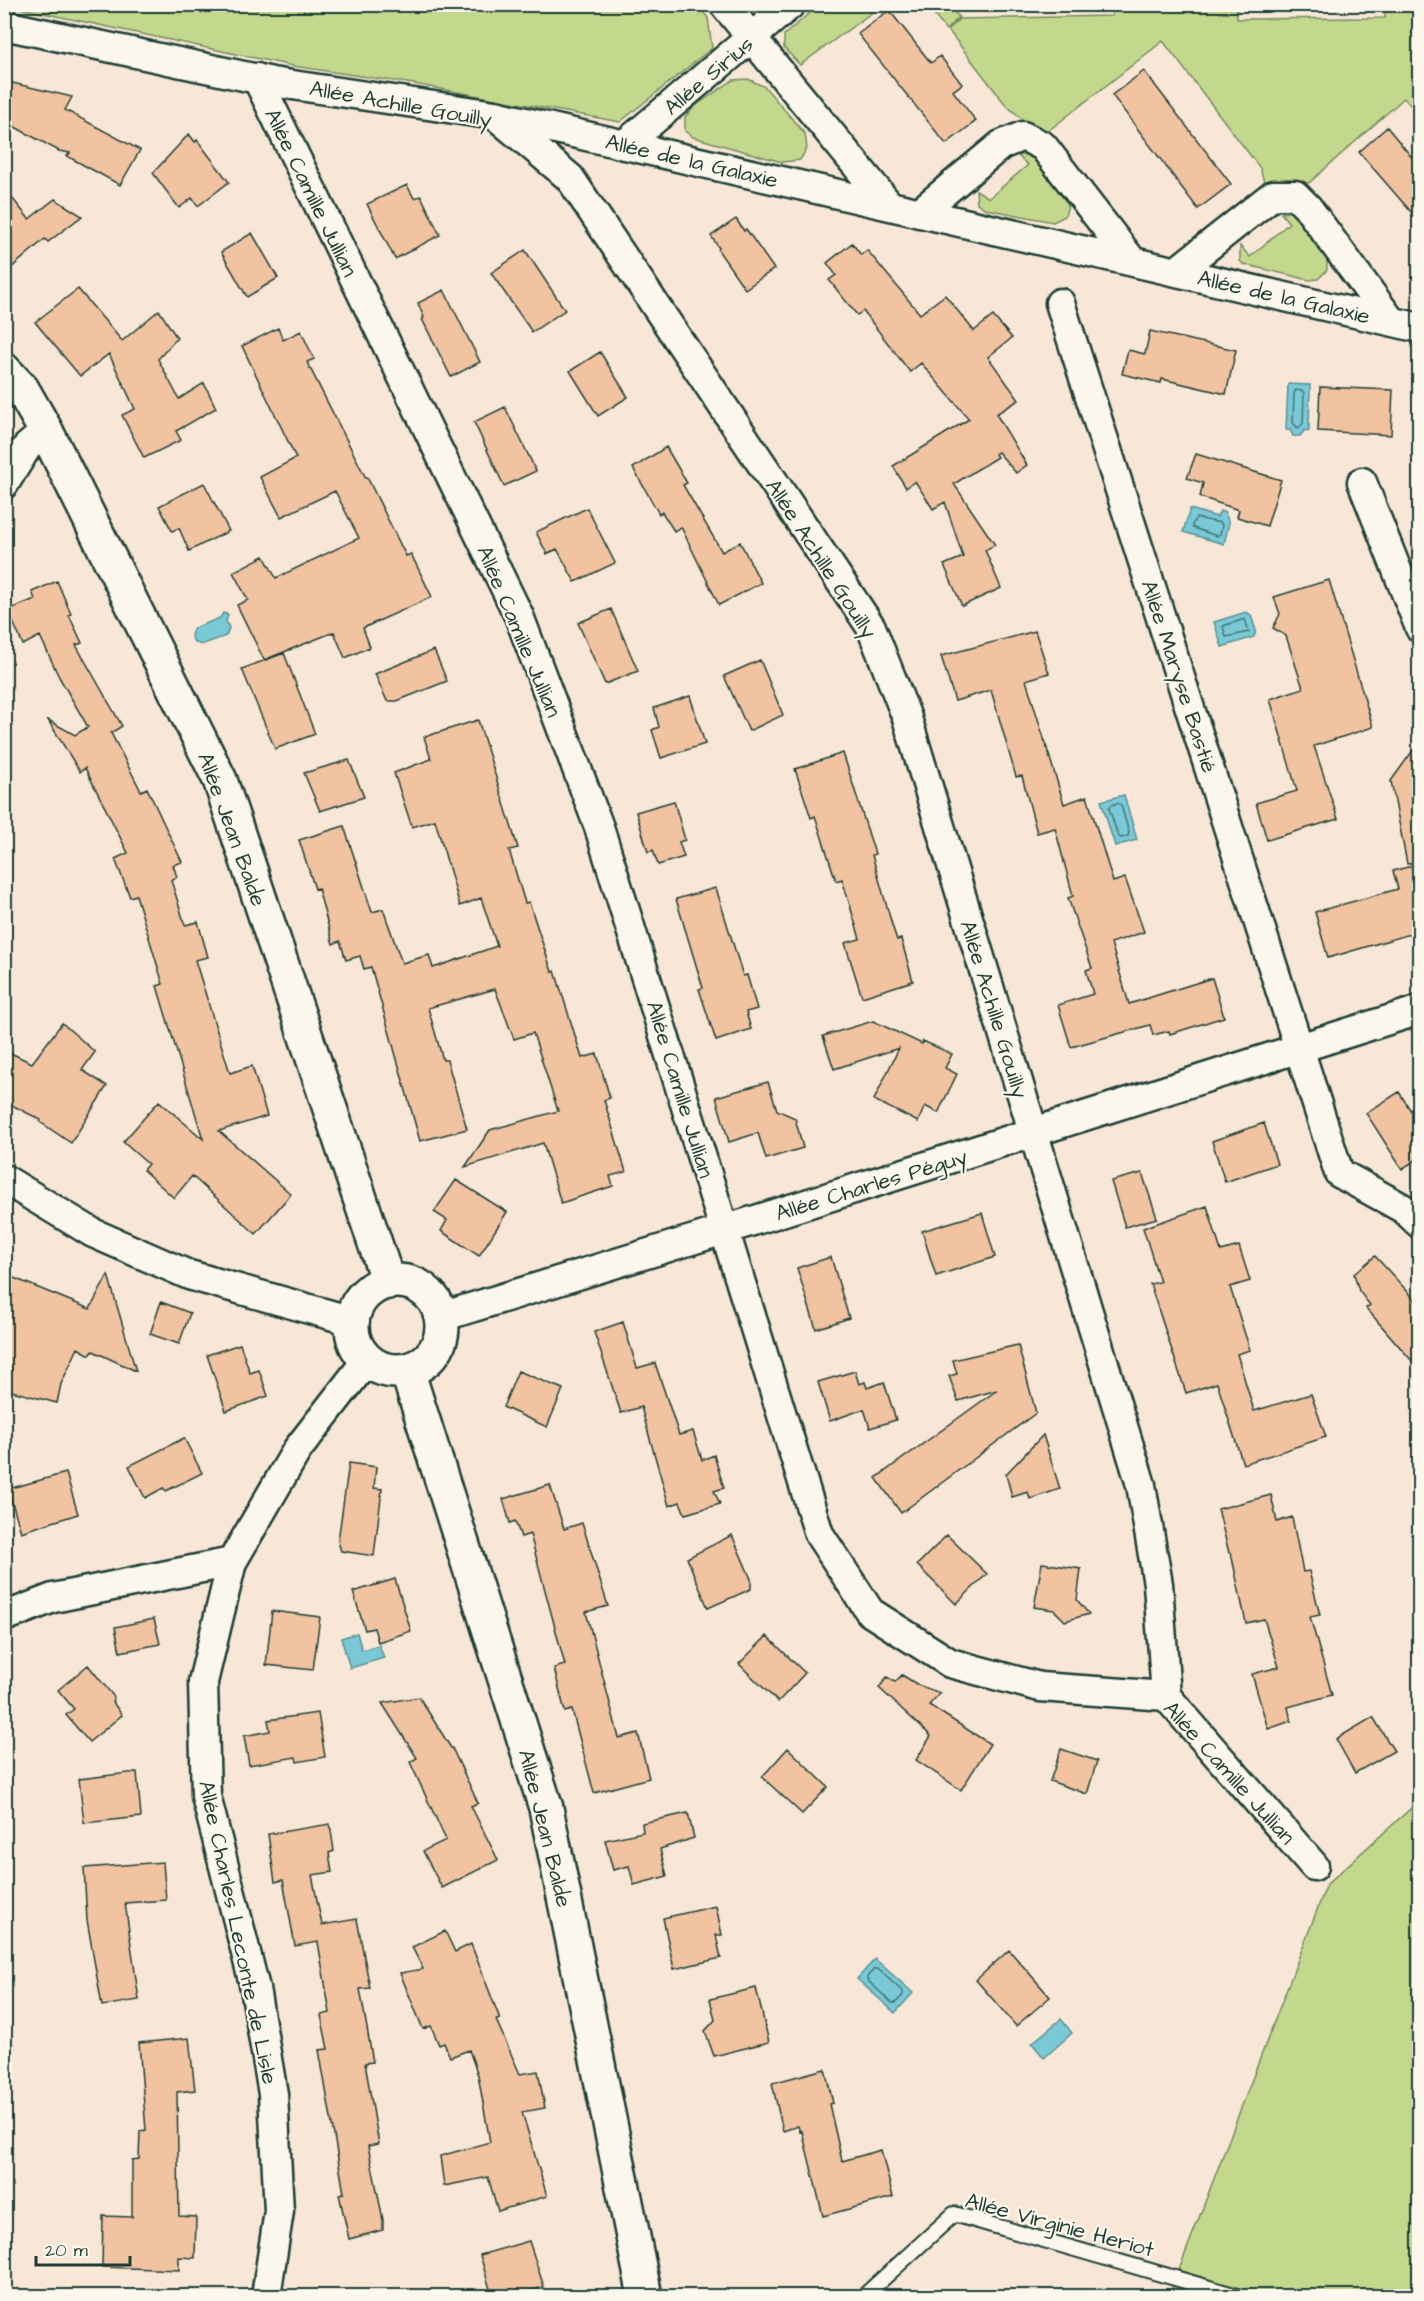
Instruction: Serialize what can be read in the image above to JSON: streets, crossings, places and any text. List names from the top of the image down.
{
  "streets": {
    "street": [
      "Allée Sirius",
      "Allée Achille Gouilly",
      "Allée de la Galaxie",
      "Allée Camille Jullian",
      "Allée Maryse Bastié",
      "Allée Jean Balde",
      "Allée Charles Péguy",
      "Allée Charles Leconte de Lisle"
    ],
    "lane": ["Allée Virginie Heriot"]
  },
  "crossings": [
    ["Allée Sirius", "Allée de la Galaxie"],
    ["Allée Achille Gouilly", "Allée de la Galaxie"],
    ["Allée Achille Gouilly", "Allée Camille Jullian"],
    ["Allée Achille Gouilly", "Allée Charles Péguy"],
    ["Allée Camille Jullian", "Allée Charles Péguy"],
    ["Allée Maryse Bastié", "Allée Charles Péguy"],
    ["Allée Jean Balde", "Allée Charles Péguy"],
    ["Allée Jean Balde", "Allée Charles Leconte de Lisle"],
    ["Allée Charles Péguy", "Allée Charles Leconte de Lisle"]
  ],
  "scale_bar": "20 m"
}
